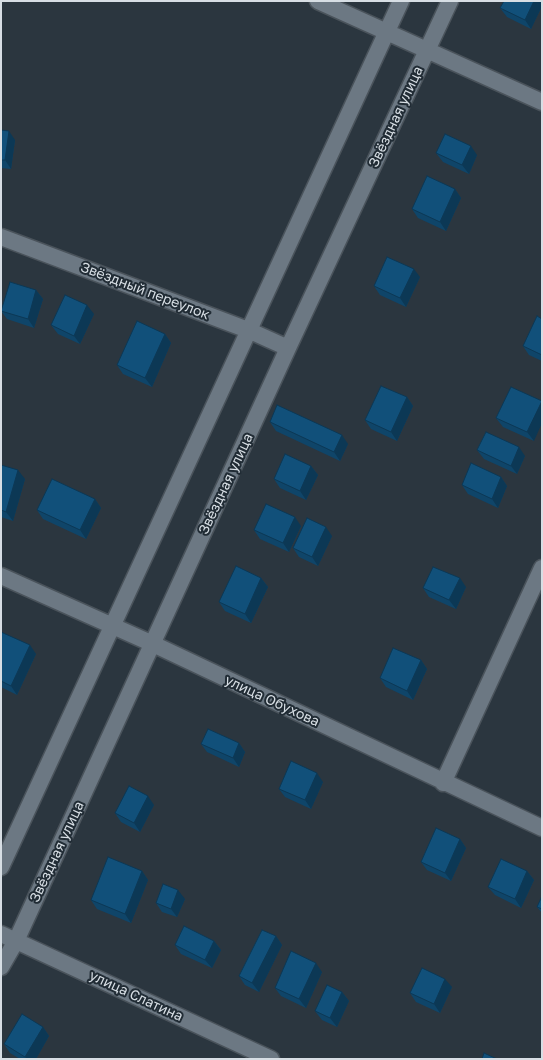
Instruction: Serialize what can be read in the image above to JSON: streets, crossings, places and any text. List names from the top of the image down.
{
  "streets": {
    "street": [
      "Звёздная улица",
      "Звёздный переулок",
      "улица Обухова",
      "улица Слатина"
    ]
  },
  "crossings": [
    ["Звёздная улица", "Звёздный переулок"],
    ["Звёздная улица", "улица Обухова"],
    ["Звёздная улица", "улица Слатина"]
  ]
}
